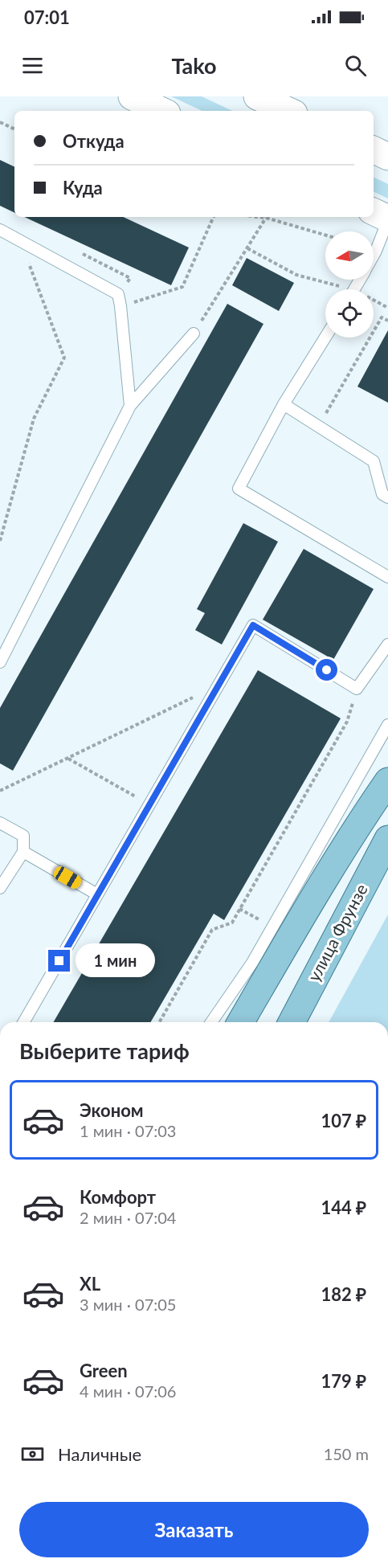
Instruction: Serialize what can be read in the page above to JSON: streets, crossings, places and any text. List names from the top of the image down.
{
  "streets": {
    "main road": ["улица Фрунзе"]
  },
  "north": "left",
  "page": {
    "status": "07:01",
    "header": "Tako",
    "banner": ["Откуда", "Куда"],
    "bubble": "1 мин",
    "heading": "Выберите тариф",
    "list": [
      {
        "name": "Эконом",
        "note": "1 мин · 07:03",
        "value": "107 ₽"
      },
      {
        "name": "Комфорт",
        "note": "2 мин · 07:04",
        "value": "144 ₽"
      },
      {
        "name": "XL",
        "note": "3 мин · 07:05",
        "value": "182 ₽"
      },
      {
        "name": "Green",
        "note": "4 мин · 07:06",
        "value": "179 ₽"
      }
    ],
    "pay": ["Наличные", "150 m"],
    "buttons": "Заказать"
  }
}
